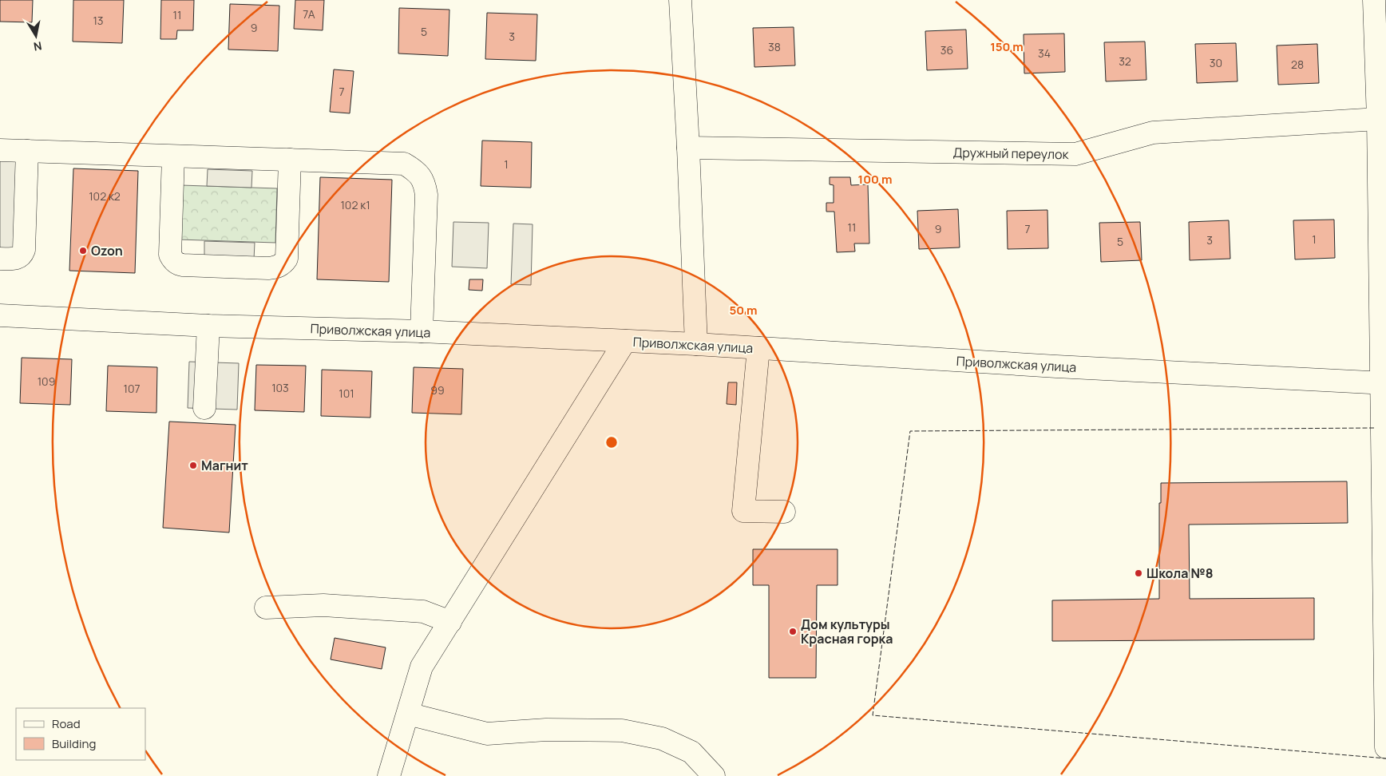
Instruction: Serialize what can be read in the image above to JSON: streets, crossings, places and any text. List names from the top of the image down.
{
  "streets": {
    "street": ["Дружный переулок", "Приволжская улица"]
  },
  "places": [
    "Ozon",
    "Магнит",
    "Школа №8",
    "Дом культуры Красная горка"
  ],
  "house_numbers": [
    "7А",
    "11",
    "13",
    "9",
    "5",
    "3",
    "38",
    "36",
    "34",
    "32",
    "30",
    "28",
    "7",
    "1",
    "102 к2",
    "102 к1",
    "11",
    "9",
    "7",
    "1",
    "3",
    "5",
    "109",
    "103",
    "107",
    "99",
    "101"
  ],
  "legend": ["Road", "Building"],
  "north": "bottom",
  "rings": ["150 m", "100 m", "50 m"]
}
